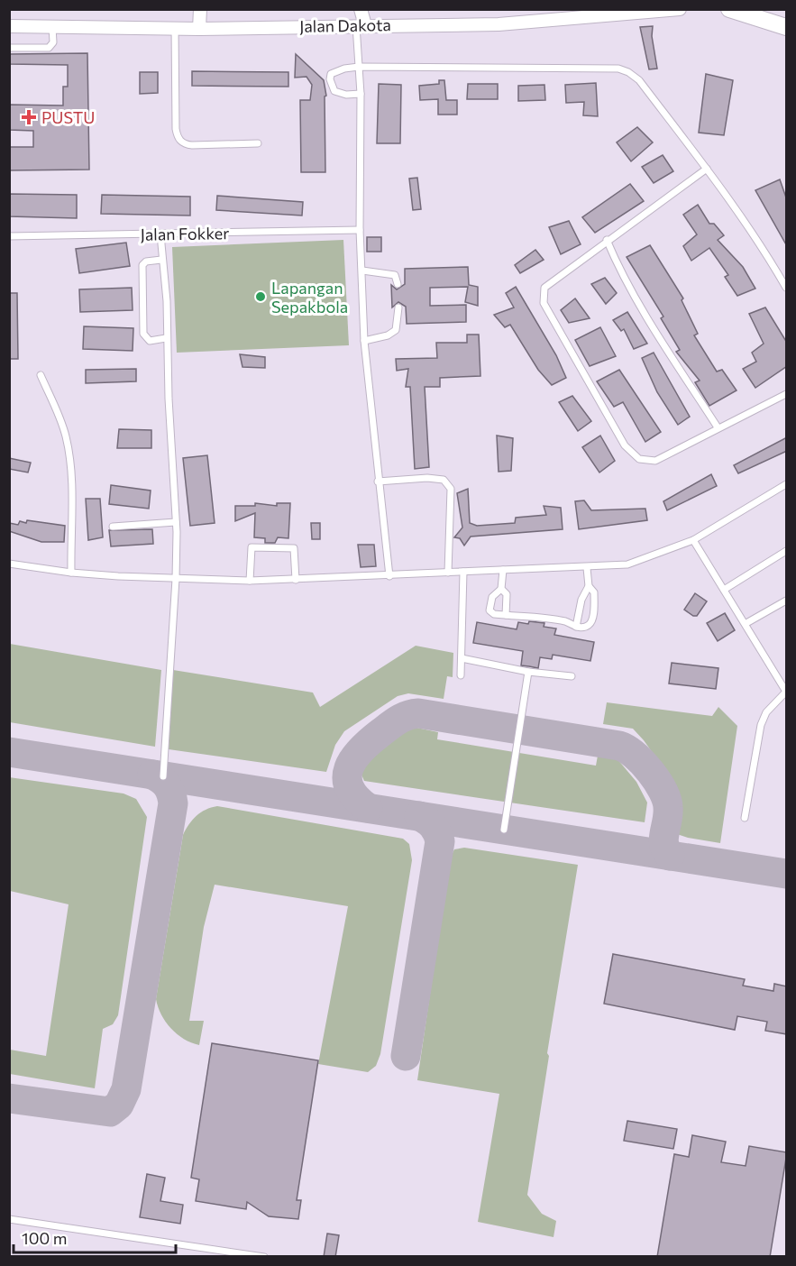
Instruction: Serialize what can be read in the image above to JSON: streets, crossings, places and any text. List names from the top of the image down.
{
  "streets": {
    "street": ["Jalan Dakota"],
    "lane": ["Jalan Fokker"]
  },
  "places": {
    "health": ["PUSTU"],
    "other": ["Lapangan Sepakbola"]
  },
  "scale_bar": "100 m"
}
